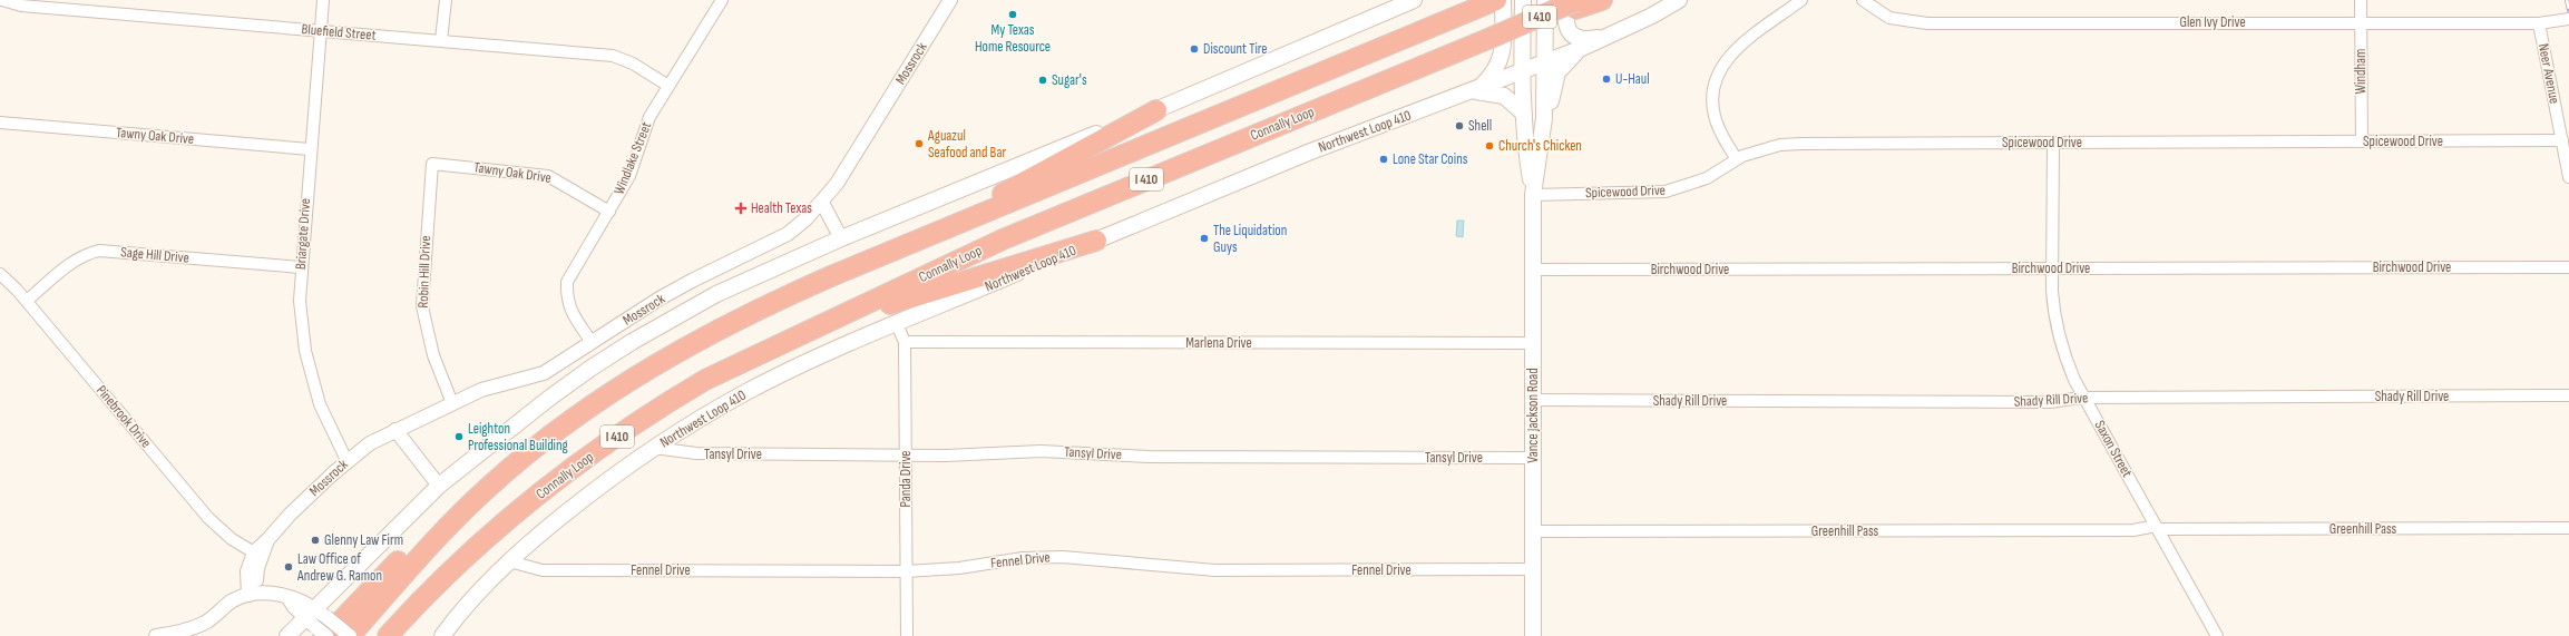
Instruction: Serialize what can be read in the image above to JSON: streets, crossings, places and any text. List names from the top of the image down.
{
  "streets": {
    "highway": ["I 410", "Connally Loop"],
    "main road": ["Northwest Loop 410", "Vance Jackson Road"],
    "street": [
      "Glen Ivy Drive",
      "Bluefield Street",
      "Mossrock",
      "Windham",
      "Neer Avenue",
      "Tawny Oak Drive",
      "Spicewood Drive",
      "Windlake Street",
      "Briargate Drive",
      "Sage Hill Drive",
      "Birchwood Drive",
      "Robin Hill Drive",
      "Marlena Drive",
      "Shady Rill Drive",
      "Pinebrook Drive",
      "Saxon Street",
      "Tansyl Drive",
      "Panda Drive",
      "Greenhill Pass",
      "Fennel Drive"
    ]
  },
  "crossings": [
    ["Glen Ivy Drive", "Windham"],
    ["Glen Ivy Drive", "Neer Avenue"],
    ["Bluefield Street", "Windlake Street"],
    ["Bluefield Street", "Briargate Drive"],
    ["Mossrock", "Windlake Street"],
    ["Mossrock", "Briargate Drive"],
    ["Mossrock", "Robin Hill Drive"],
    ["Mossrock", "Pinebrook Drive"],
    ["Windham", "Spicewood Drive"],
    ["Neer Avenue", "Spicewood Drive"],
    ["Northwest Loop 410", "Vance Jackson Road"],
    ["Northwest Loop 410", "Tansyl Drive"],
    ["Northwest Loop 410", "Panda Drive"],
    ["Northwest Loop 410", "Fennel Drive"],
    ["Tawny Oak Drive", "Windlake Street"],
    ["Tawny Oak Drive", "Briargate Drive"],
    ["Tawny Oak Drive", "Robin Hill Drive"],
    ["Spicewood Drive", "Vance Jackson Road"],
    ["Spicewood Drive", "Saxon Street"],
    ["Briargate Drive", "Sage Hill Drive"],
    ["Sage Hill Drive", "Pinebrook Drive"],
    ["Birchwood Drive", "Vance Jackson Road"],
    ["Birchwood Drive", "Saxon Street"],
    ["Marlena Drive", "Vance Jackson Road"],
    ["Marlena Drive", "Panda Drive"],
    ["Shady Rill Drive", "Vance Jackson Road"],
    ["Shady Rill Drive", "Saxon Street"],
    ["Vance Jackson Road", "Tansyl Drive"],
    ["Vance Jackson Road", "Greenhill Pass"],
    ["Vance Jackson Road", "Fennel Drive"],
    ["Saxon Street", "Greenhill Pass"],
    ["Tansyl Drive", "Panda Drive"],
    ["Panda Drive", "Fennel Drive"]
  ],
  "places": {
    "other": [
      "My Texas Home Resource",
      "Discount Tire",
      "U-Haul",
      "Sugar's",
      "Shell",
      "Aguazul Seafood and Bar",
      "Church's Chicken",
      "Lone Star Coins",
      "The Liquidation Guys",
      "Leighton Professional Building",
      "Glenny Law Firm",
      "Law Office of Andrew G. Ramon"
    ],
    "health": ["Health Texas"]
  }
}
